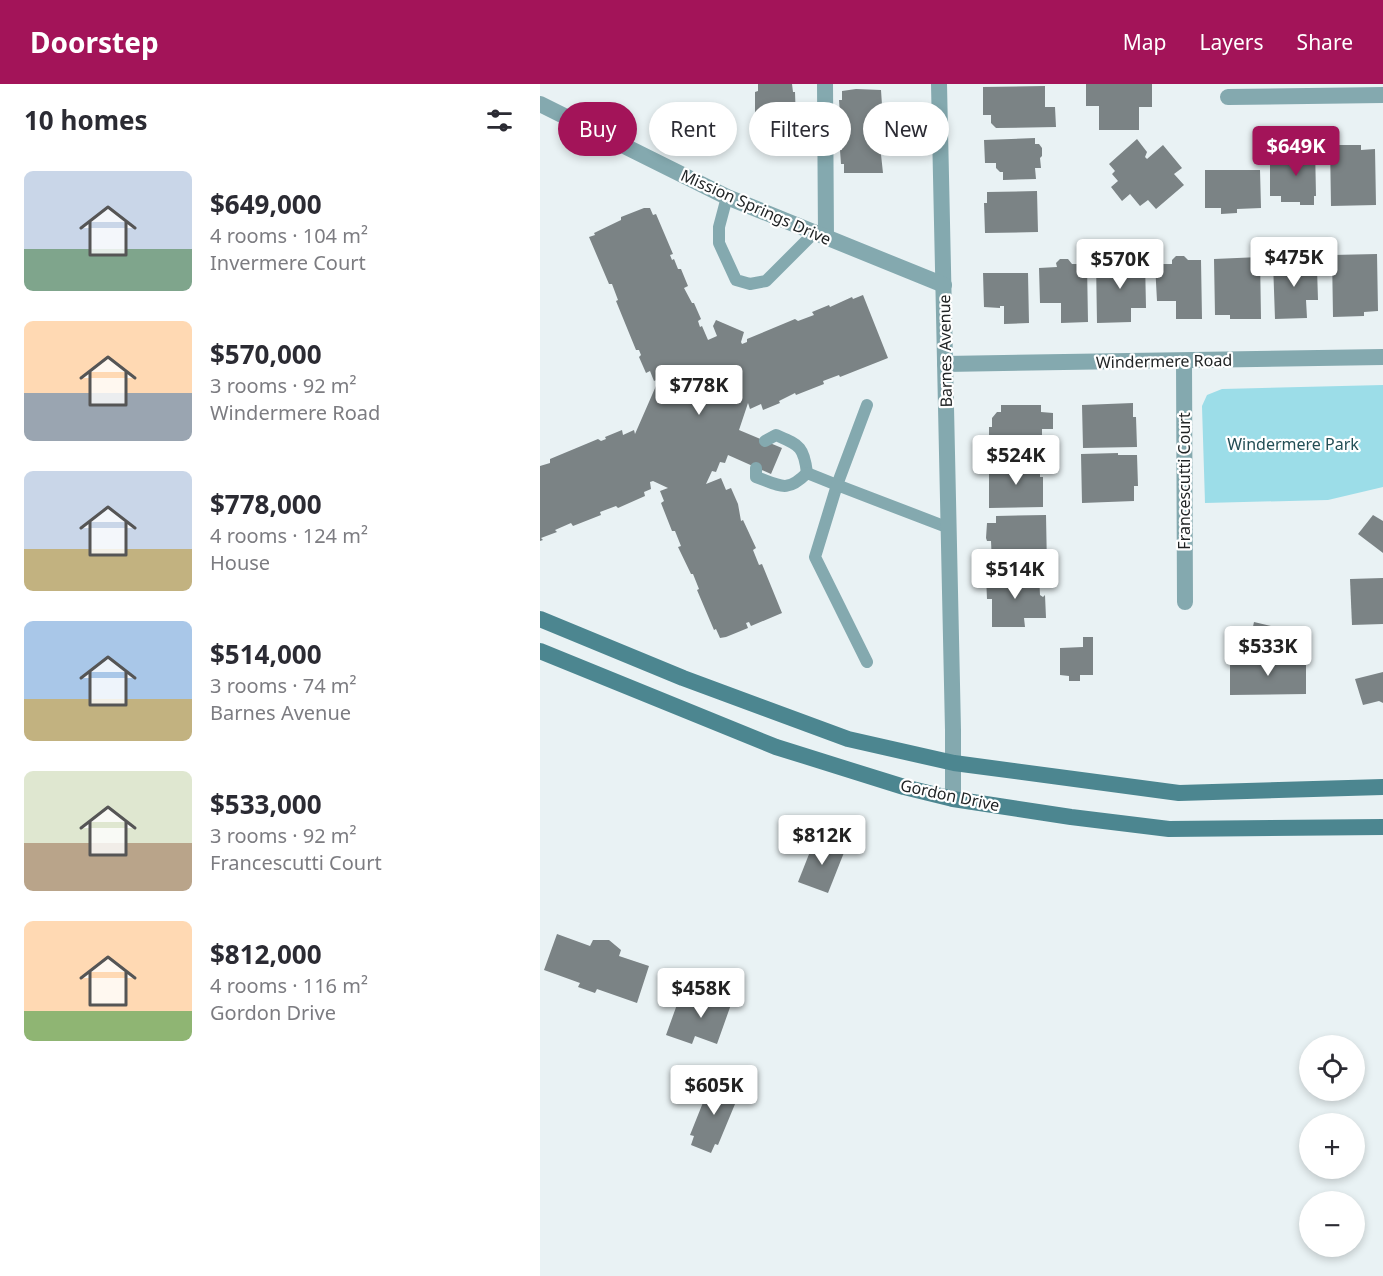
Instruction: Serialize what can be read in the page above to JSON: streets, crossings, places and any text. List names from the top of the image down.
{
  "streets": {
    "main road": ["Gordon Drive"],
    "street": [
      "Mission Springs Drive",
      "Barnes Avenue",
      "Windermere Road",
      "Francescutti Court"
    ]
  },
  "crossings": [
    ["Mission Springs Drive", "Barnes Avenue"],
    ["Barnes Avenue", "Windermere Road"],
    ["Barnes Avenue", "Gordon Drive"],
    ["Windermere Road", "Francescutti Court"]
  ],
  "parks": ["Windermere Park"],
  "page": {
    "header": "Doorstep",
    "nav": ["Map", "Layers", "Share"],
    "heading": "10 homes",
    "chip": [
      "Buy",
      "Rent",
      "Filters",
      "New"
    ],
    "price": [
      "$649K",
      "$475K",
      "$570K",
      "$778K",
      "$524K",
      "$514K",
      "$533K",
      "$812K",
      "$458K",
      "$605K"
    ],
    "list": [
      {
        "name": "$649,000",
        "note": "4 rooms · 104 m² · Invermere Court"
      },
      {
        "name": "$570,000",
        "note": "3 rooms · 92 m² · Windermere Road"
      },
      {
        "name": "$778,000",
        "note": "4 rooms · 124 m² · House"
      },
      {
        "name": "$514,000",
        "note": "3 rooms · 74 m² · Barnes Avenue"
      },
      {
        "name": "$533,000",
        "note": "3 rooms · 92 m² · Francescutti Court"
      },
      {
        "name": "$812,000",
        "note": "4 rooms · 116 m² · Gordon Drive"
      }
    ],
    "map_buttons": ["+", "−"]
  }
}
